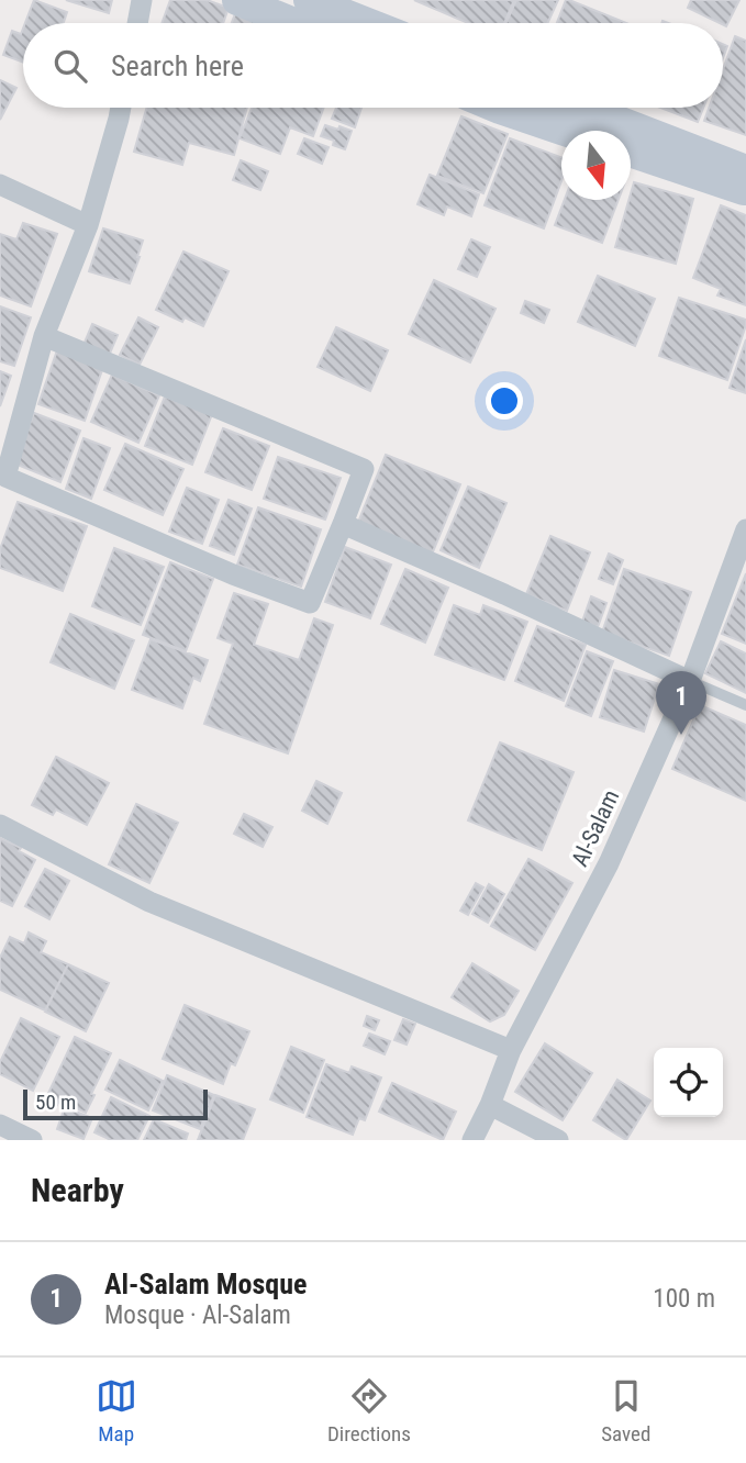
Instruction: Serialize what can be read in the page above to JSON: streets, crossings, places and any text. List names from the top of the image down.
{
  "streets": {
    "street": ["Al-Salam"]
  },
  "scale_bar": "50 m",
  "north": "bottom",
  "page": {
    "search": "Search here",
    "pins": "1",
    "scale": "50 m",
    "heading": "Nearby",
    "list": [
      {
        "mark": "1",
        "name": "Al-Salam Mosque",
        "note": "Mosque · Al-Salam",
        "value": "100 m"
      }
    ],
    "nav": ["Map", "Directions", "Saved"]
  }
}
